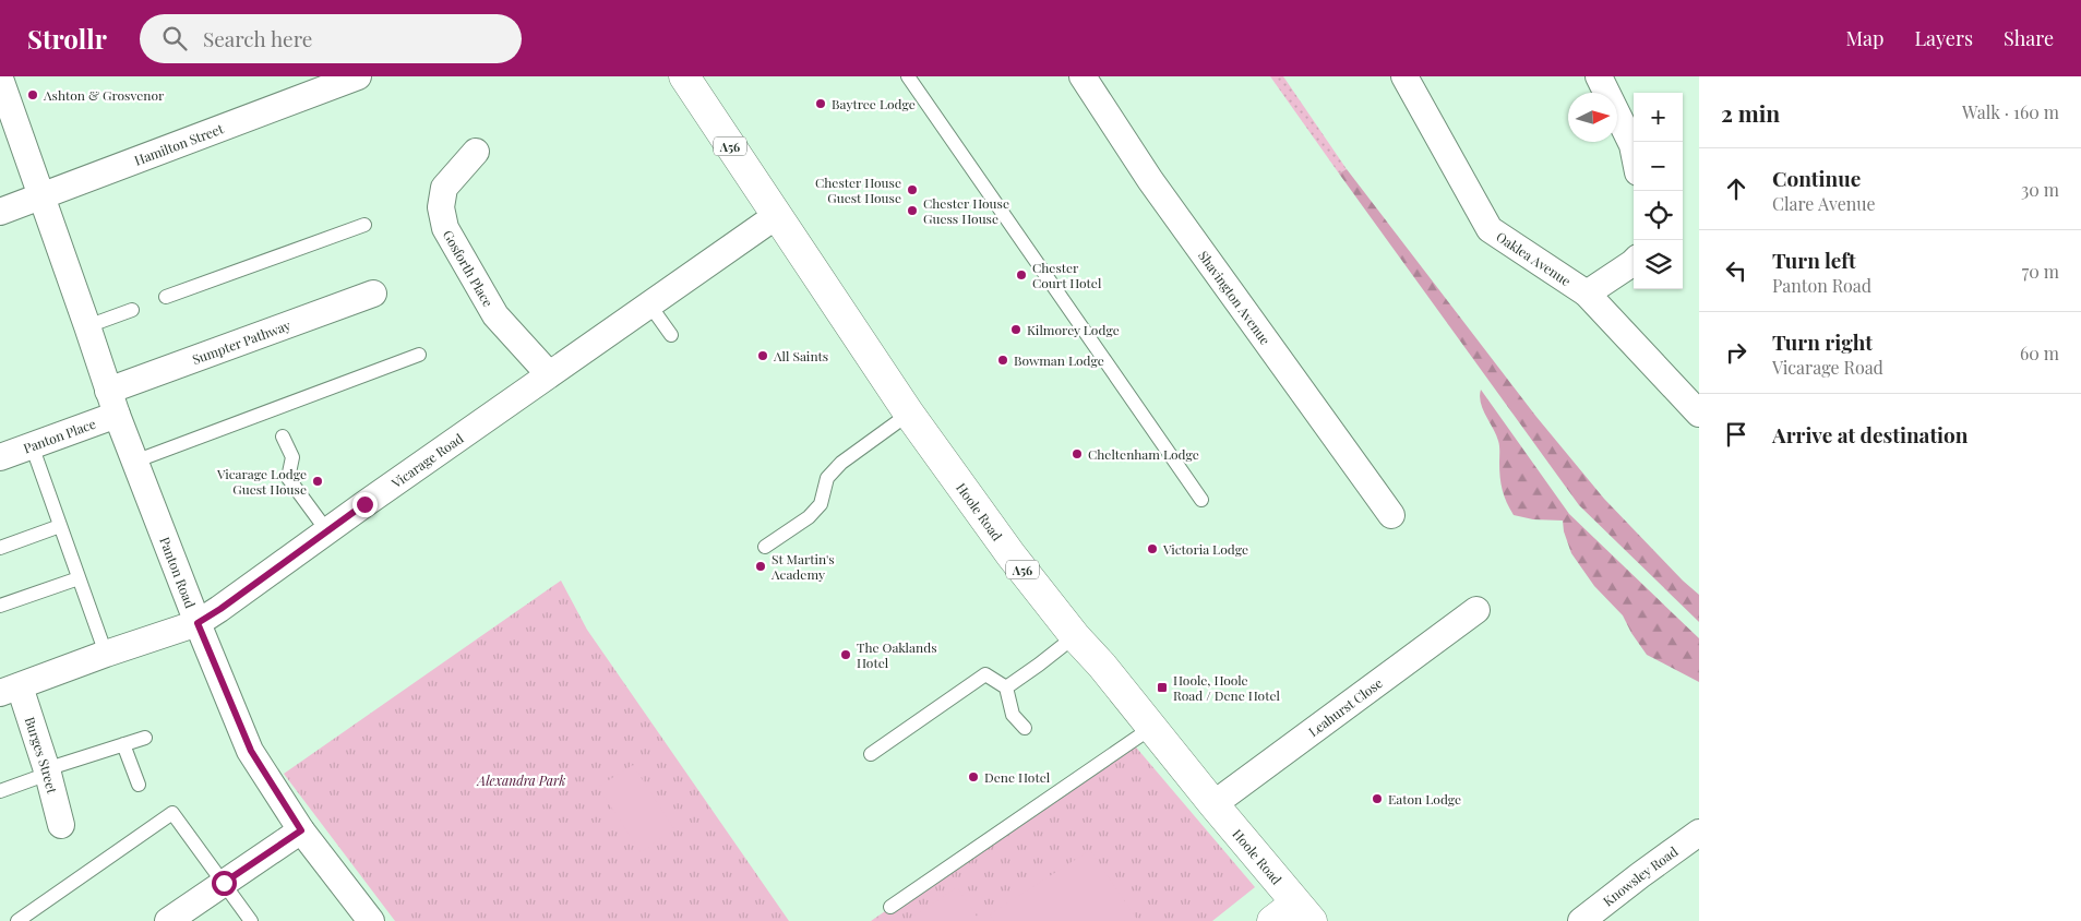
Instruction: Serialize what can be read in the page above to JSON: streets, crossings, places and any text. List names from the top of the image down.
{
  "streets": {
    "main road": ["A56", "Hoole Road"],
    "street": [
      "Hamilton Street",
      "Oaklea Avenue",
      "Gosforth Place",
      "Shavington Avenue",
      "Sumpter Pathway",
      "Panton Place",
      "Vicarage Road",
      "Panton Road",
      "Leahurst Close",
      "Burges Street",
      "Knowsley Road"
    ]
  },
  "crossings": [
    ["Hamilton Street", "Panton Road"],
    ["Gosforth Place", "Vicarage Road"],
    ["Sumpter Pathway", "Panton Road"],
    ["Panton Place", "Panton Road"],
    ["Vicarage Road", "Hoole Road"],
    ["Vicarage Road", "Panton Road"],
    ["Vicarage Road", "Burges Street"],
    ["Hoole Road", "Leahurst Close"]
  ],
  "parks": ["Alexandra Park"],
  "places": {
    "other": [
      "Ashton & Grosvenor",
      "Baytree Lodge",
      "Chester House Guest House",
      "Chester House Guess House",
      "Chester Court Hotel",
      "Kilmorey Lodge",
      "All Saints",
      "Bowman Lodge",
      "Cheltenham Lodge",
      "Vicarage Lodge Guest House",
      "Victoria Lodge",
      "St Martin's Academy",
      "The Oaklands Hotel",
      "Dene Hotel",
      "Eaton Lodge"
    ],
    "transit": ["Hoole, Hoole Road / Dene Hotel"]
  },
  "north": "right",
  "page": {
    "header": "Strollr",
    "search": "Search here",
    "nav": ["Map", "Layers", "Share"],
    "heading": ["2 min", "Walk · 160 m"],
    "map_buttons": ["+", "−"],
    "list": [
      ["Continue", "Clare Avenue", "30 m"],
      ["Turn left", "Panton Road", "70 m"],
      ["Turn right", "Vicarage Road", "60 m"],
      "Arrive at destination"
    ]
  }
}
